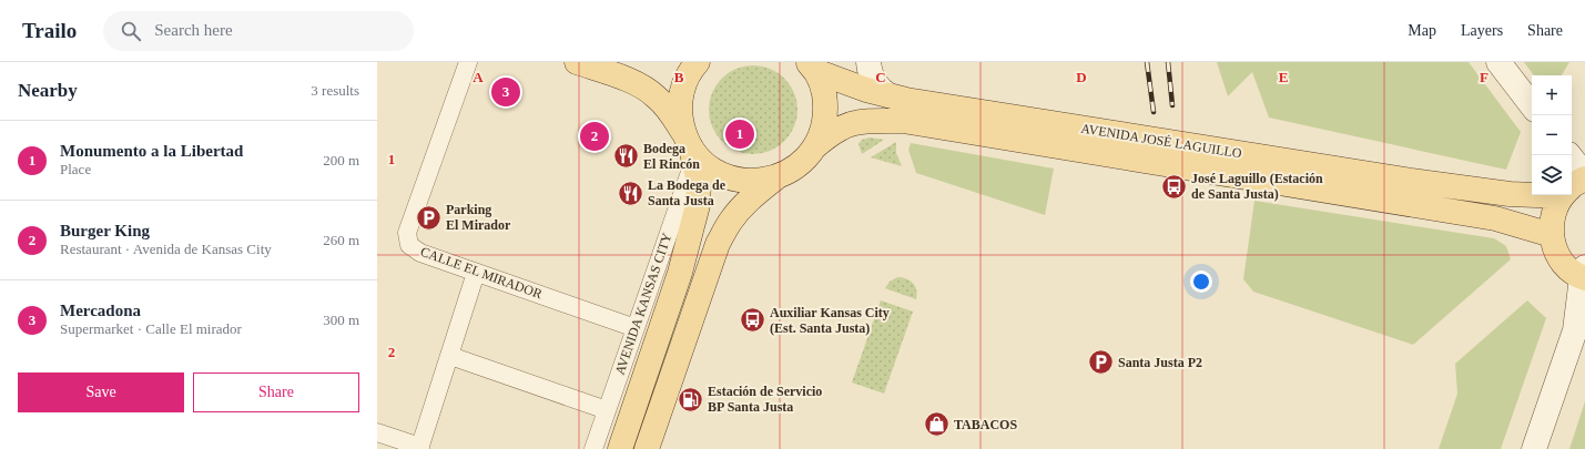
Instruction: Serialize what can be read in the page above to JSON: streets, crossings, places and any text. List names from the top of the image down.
{
  "streets": {
    "main road": ["AVENIDA JOSÉ LAGUILLO", "AVENIDA KANSAS CITY"],
    "street": ["CALLE EL MIRADOR"]
  },
  "crossings": [
    ["CALLE EL MIRADOR", "AVENIDA KANSAS CITY"]
  ],
  "places": {
    "restaurant": ["Bodega El Rincón", "La Bodega de Santa Justa"],
    "bus stop": ["José Laguillo (Estación de Santa Justa)", "Auxiliar Kansas City (Est. Santa Justa)"],
    "parking": ["Parking El Mirador", "Santa Justa P2"],
    "fuel station": ["Estación de Servicio BP Santa Justa"],
    "shop": ["TABACOS"]
  },
  "page": {
    "header": "Trailo",
    "search": "Search here",
    "nav": ["Map", "Layers", "Share"],
    "heading": ["Nearby", "3 results"],
    "map_buttons": ["+", "−"],
    "pins": ["3", "1", "2"],
    "list": [
      {
        "mark": "1",
        "name": "Monumento a la Libertad",
        "note": "Place",
        "value": "200 m"
      },
      {
        "mark": "2",
        "name": "Burger King",
        "note": "Restaurant · Avenida de Kansas City",
        "value": "260 m"
      },
      {
        "mark": "3",
        "name": "Mercadona",
        "note": "Supermarket · Calle El mirador",
        "value": "300 m"
      }
    ],
    "buttons": ["Save", "Share"]
  },
  "grid": {
    "columns": [
      "A",
      "B",
      "C",
      "D",
      "E",
      "F"
    ],
    "rows": ["1", "2"]
  }
}
